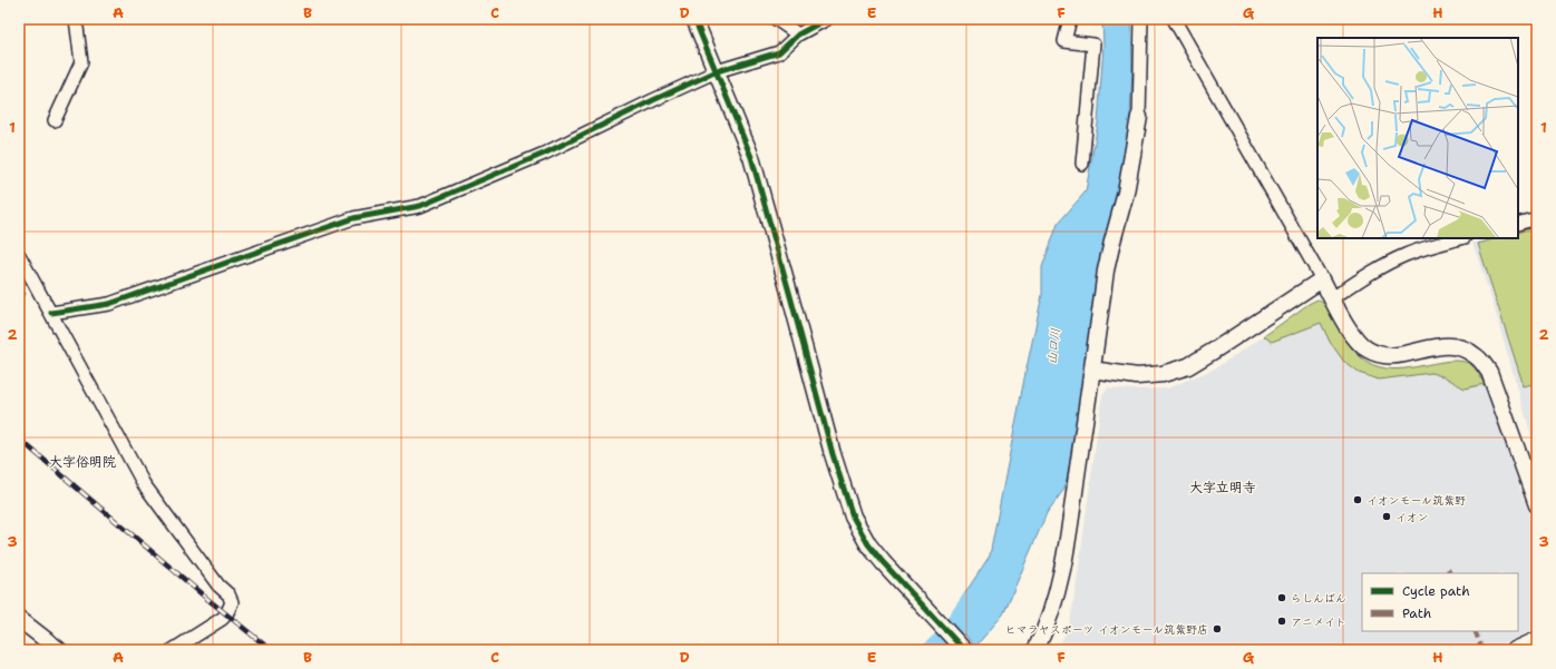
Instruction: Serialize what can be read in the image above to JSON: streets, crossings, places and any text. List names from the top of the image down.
{
  "districts": ["大字俗明院", "大字立明寺"],
  "water": ["山口川"],
  "places": [
    "イオンモール筑紫野",
    "イオン",
    "らしんばん",
    "アニメイト",
    "ヒマラヤスポーツ イオンモール筑紫野店"
  ],
  "legend": ["Cycle path", "Path"],
  "grid": {
    "columns": [
      "A",
      "B",
      "C",
      "D",
      "E",
      "F",
      "G",
      "H"
    ],
    "rows": ["1", "2", "3"]
  }
}
